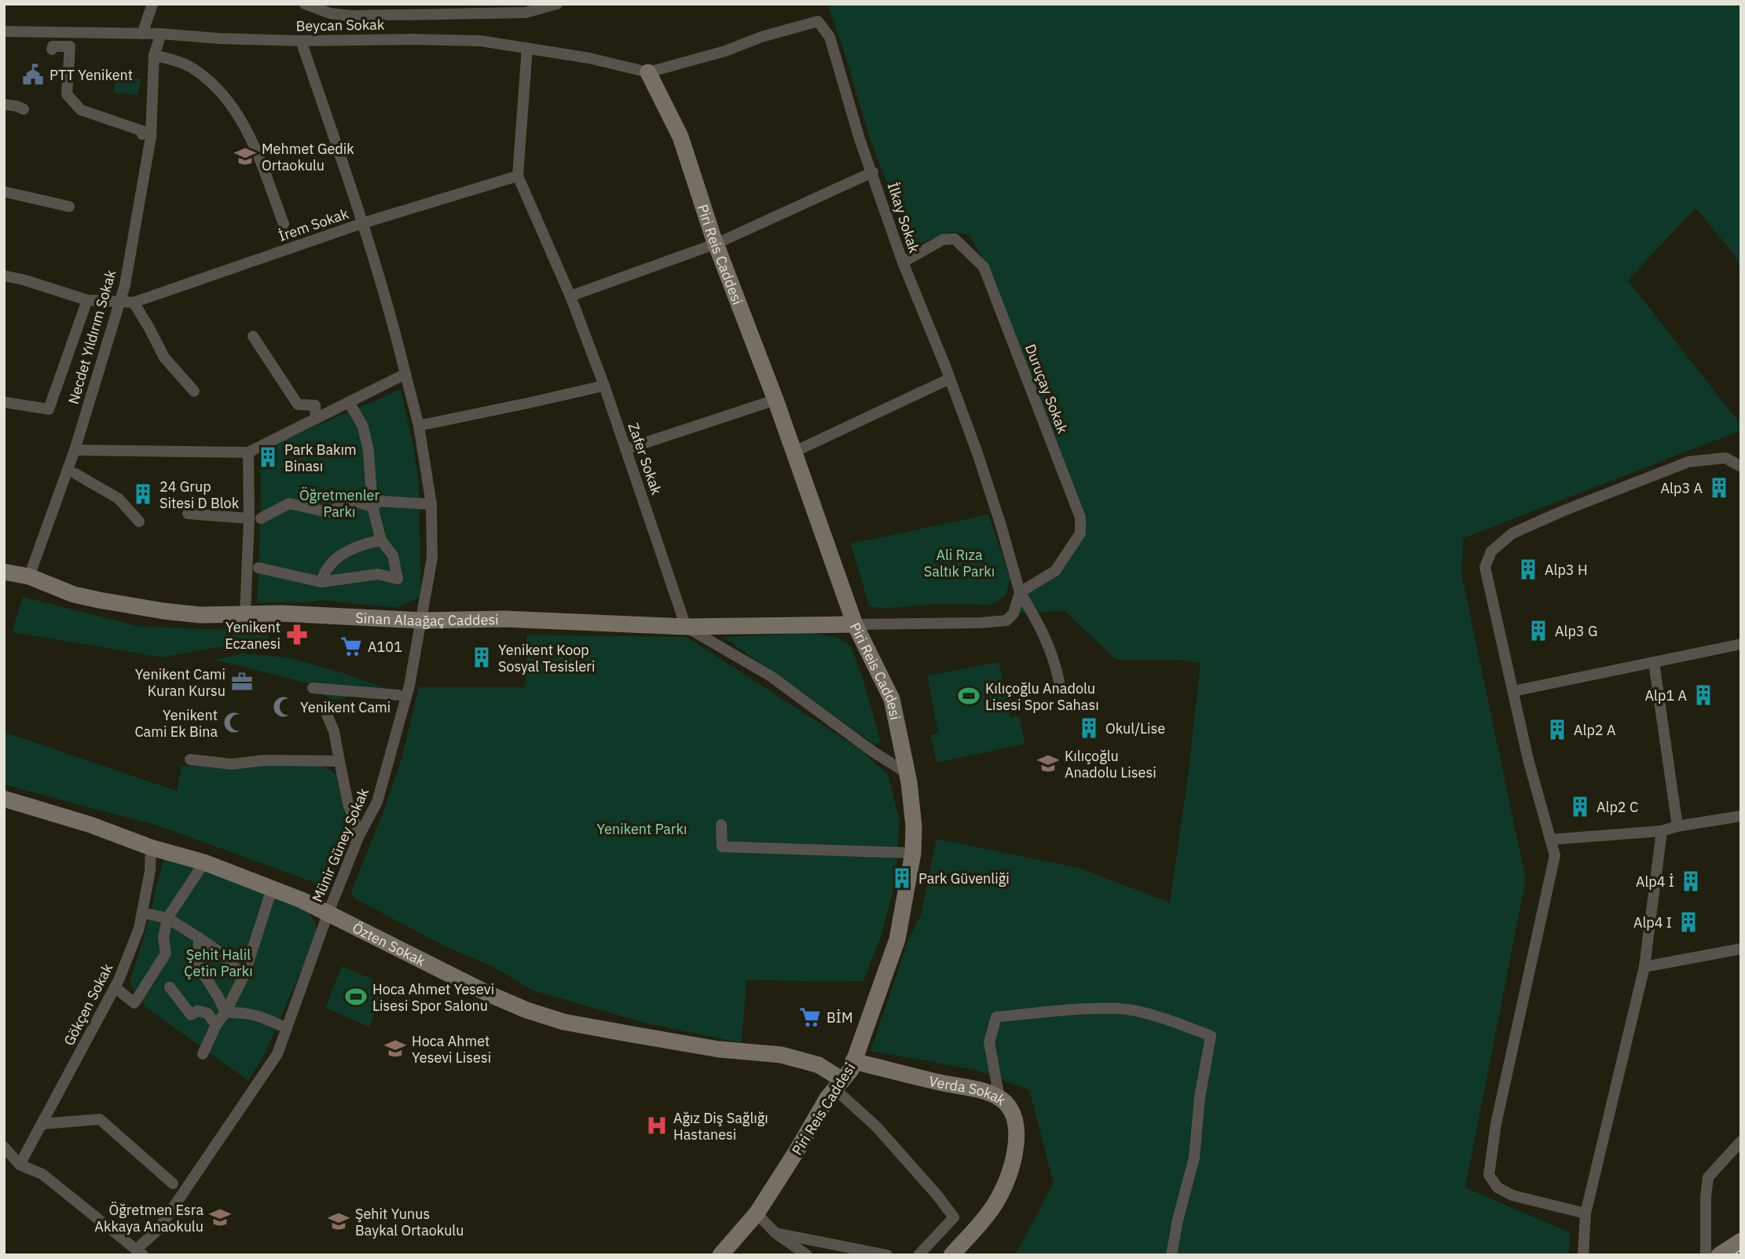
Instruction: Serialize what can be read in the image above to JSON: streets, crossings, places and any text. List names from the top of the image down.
{
  "streets": {
    "street": [
      "Beycan Sokak",
      "İlkay Sokak",
      "İrem Sokak",
      "Piri Reis Caddesi",
      "Necdet Yıldırım Sokak",
      "Duruçay Sokak",
      "Zafer Sokak",
      "Sinan Alaağaç Caddesi",
      "Münir Güney Sokak",
      "Özten Sokak",
      "Gökçen Sokak",
      "Verda Sokak"
    ]
  },
  "crossings": [
    ["Beycan Sokak", "İlkay Sokak"],
    ["Beycan Sokak", "Piri Reis Caddesi"],
    ["Beycan Sokak", "Necdet Yıldırım Sokak"],
    ["Beycan Sokak", "Zafer Sokak"],
    ["Beycan Sokak", "Münir Güney Sokak"],
    ["İlkay Sokak", "Piri Reis Caddesi"],
    ["İlkay Sokak", "Duruçay Sokak"],
    ["İrem Sokak", "Necdet Yıldırım Sokak"],
    ["İrem Sokak", "Zafer Sokak"],
    ["İrem Sokak", "Münir Güney Sokak"],
    ["Piri Reis Caddesi", "Sinan Alaağaç Caddesi"],
    ["Piri Reis Caddesi", "Özten Sokak"],
    ["Piri Reis Caddesi", "Verda Sokak"],
    ["Necdet Yıldırım Sokak", "Sinan Alaağaç Caddesi"],
    ["Zafer Sokak", "Sinan Alaağaç Caddesi"],
    ["Sinan Alaağaç Caddesi", "Münir Güney Sokak"],
    ["Münir Güney Sokak", "Özten Sokak"],
    ["Özten Sokak", "Gökçen Sokak"]
  ],
  "parks": [
    "Öğretmenler Parkı",
    "Ali Rıza Saltık Parkı",
    "Yenikent Parkı",
    "Şehit Halil Çetin Parkı"
  ],
  "places": {
    "public building": ["PTT Yenikent"],
    "school or university": [
      "Mehmet Gedik Ortaokulu",
      "Kılıçoğlu Anadolu Lisesi",
      "Hoca Ahmet Yesevi Lisesi",
      "Öğretmen Esra Akkaya Anaokulu",
      "Şehit Yunus Baykal Ortaokulu"
    ],
    "building": [
      "Park Bakım Binası",
      "Alp3 A",
      "24 Grup Sitesi D Blok",
      "Alp3 H",
      "Alp3 G",
      "Yenikent Koop Sosyal Tesisleri",
      "Alp1 A",
      "Okul/Lise",
      "Alp2 A",
      "Alp2 C",
      "Park Güvenliği",
      "Alp4 İ",
      "Alp4 I"
    ],
    "pharmacy": ["Yenikent Eczanesi"],
    "supermarket": ["A101", "BİM"],
    "office": ["Yenikent Cami Kuran Kursu"],
    "sports": ["Kılıçoğlu Anadolu Lisesi Spor Sahası", "Hoca Ahmet Yesevi Lisesi Spor Salonu"],
    "mosque": ["Yenikent Cami", "Yenikent Cami Ek Bina"],
    "hospital": ["Ağız Diş Sağlığı Hastanesi"]
  }
}
